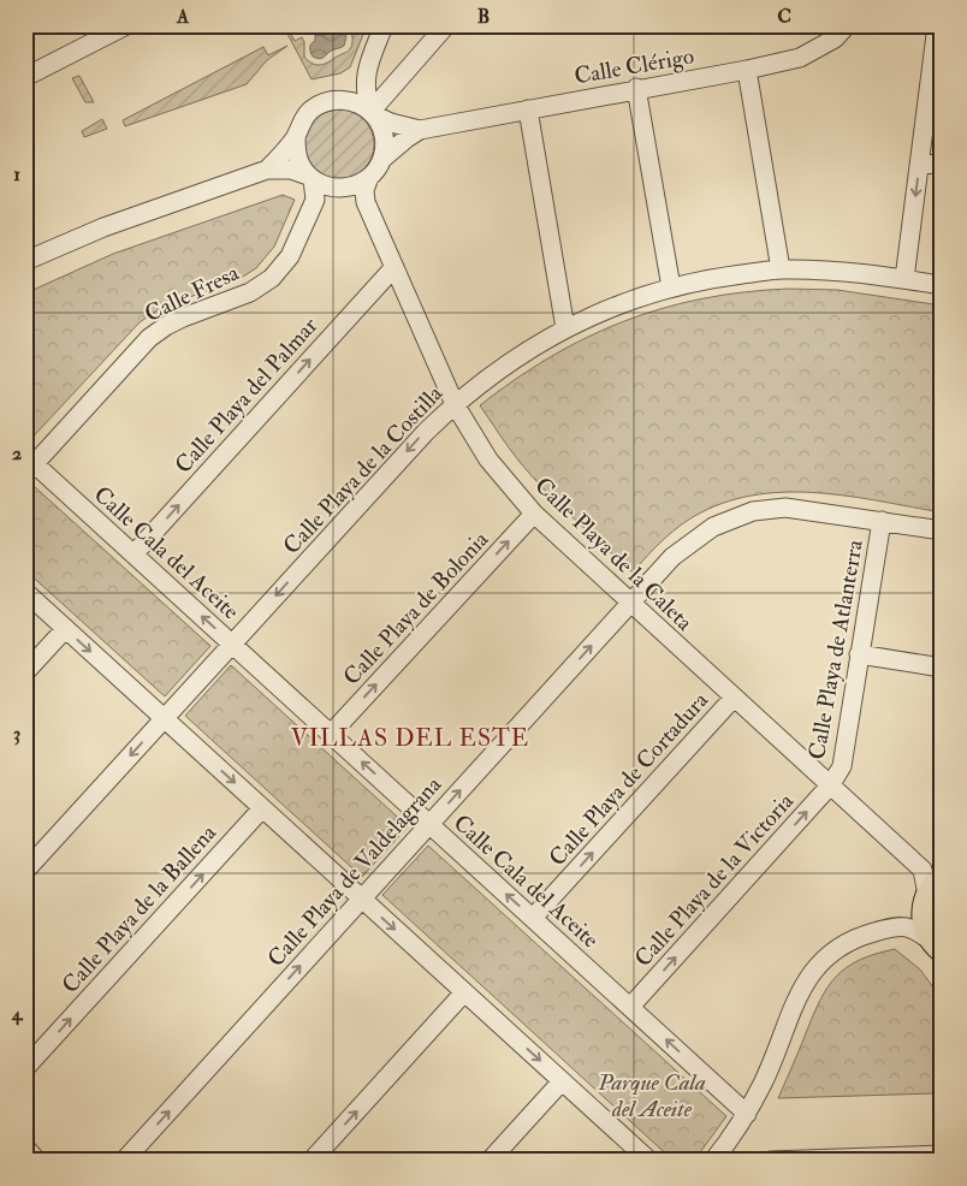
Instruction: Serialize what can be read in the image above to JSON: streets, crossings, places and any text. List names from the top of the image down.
{
  "streets": {
    "street": [
      "Calle Clérigo",
      "Calle Fresa",
      "Calle Playa del Palmar",
      "Calle Playa de la Costilla",
      "Calle Cala del Aceite",
      "Calle Playa de la Caleta",
      "Calle Playa de Bolonia",
      "Calle Playa de Atlanterra",
      "Calle Playa de Cortadura",
      "Calle Playa de Valdelagrana",
      "Calle Playa de la Victoria",
      "Calle Playa de la Ballena"
    ]
  },
  "crossings": [
    ["Calle Fresa", "Calle Cala del Aceite"],
    ["Calle Playa del Palmar", "Calle Cala del Aceite"],
    ["Calle Playa del Palmar", "Calle Playa de la Caleta"],
    ["Calle Playa de la Costilla", "Calle Cala del Aceite"],
    ["Calle Playa de la Costilla", "Calle Playa de la Caleta"],
    ["Calle Cala del Aceite", "Calle Playa de Bolonia"],
    ["Calle Cala del Aceite", "Calle Playa de Cortadura"],
    ["Calle Cala del Aceite", "Calle Playa de Valdelagrana"],
    ["Calle Cala del Aceite", "Calle Playa de la Victoria"],
    ["Calle Playa de la Caleta", "Calle Playa de Bolonia"],
    ["Calle Playa de la Caleta", "Calle Playa de Atlanterra"],
    ["Calle Playa de la Caleta", "Calle Playa de Cortadura"],
    ["Calle Playa de la Caleta", "Calle Playa de Valdelagrana"],
    ["Calle Playa de la Caleta", "Calle Playa de la Victoria"],
    ["Calle Playa de Atlanterra", "Calle Playa de Valdelagrana"],
    ["Calle Playa de Atlanterra", "Calle Playa de la Victoria"]
  ],
  "one_way": [
    "Calle Playa del Palmar",
    "Calle Playa de la Costilla",
    "Calle Playa de Bolonia",
    "Calle Playa de Cortadura",
    "Calle Playa de la Ballena"
  ],
  "districts": ["VILLAS DEL ESTE"],
  "parks": ["Parque Cala del Aceite"],
  "grid": {
    "columns": ["A", "B", "C"],
    "rows": [
      "1",
      "2",
      "3",
      "4"
    ]
  }
}
